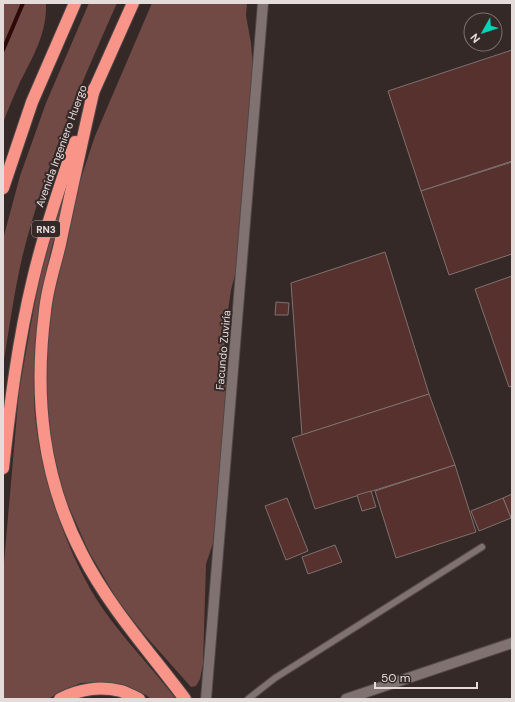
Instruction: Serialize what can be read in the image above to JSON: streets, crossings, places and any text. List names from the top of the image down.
{
  "streets": {
    "highway": ["Avenida Ingeniero Huergo", "RN3"],
    "street": ["Facundo Zuviría"]
  },
  "scale_bar": "50 m",
  "north": "bottom left"
}
